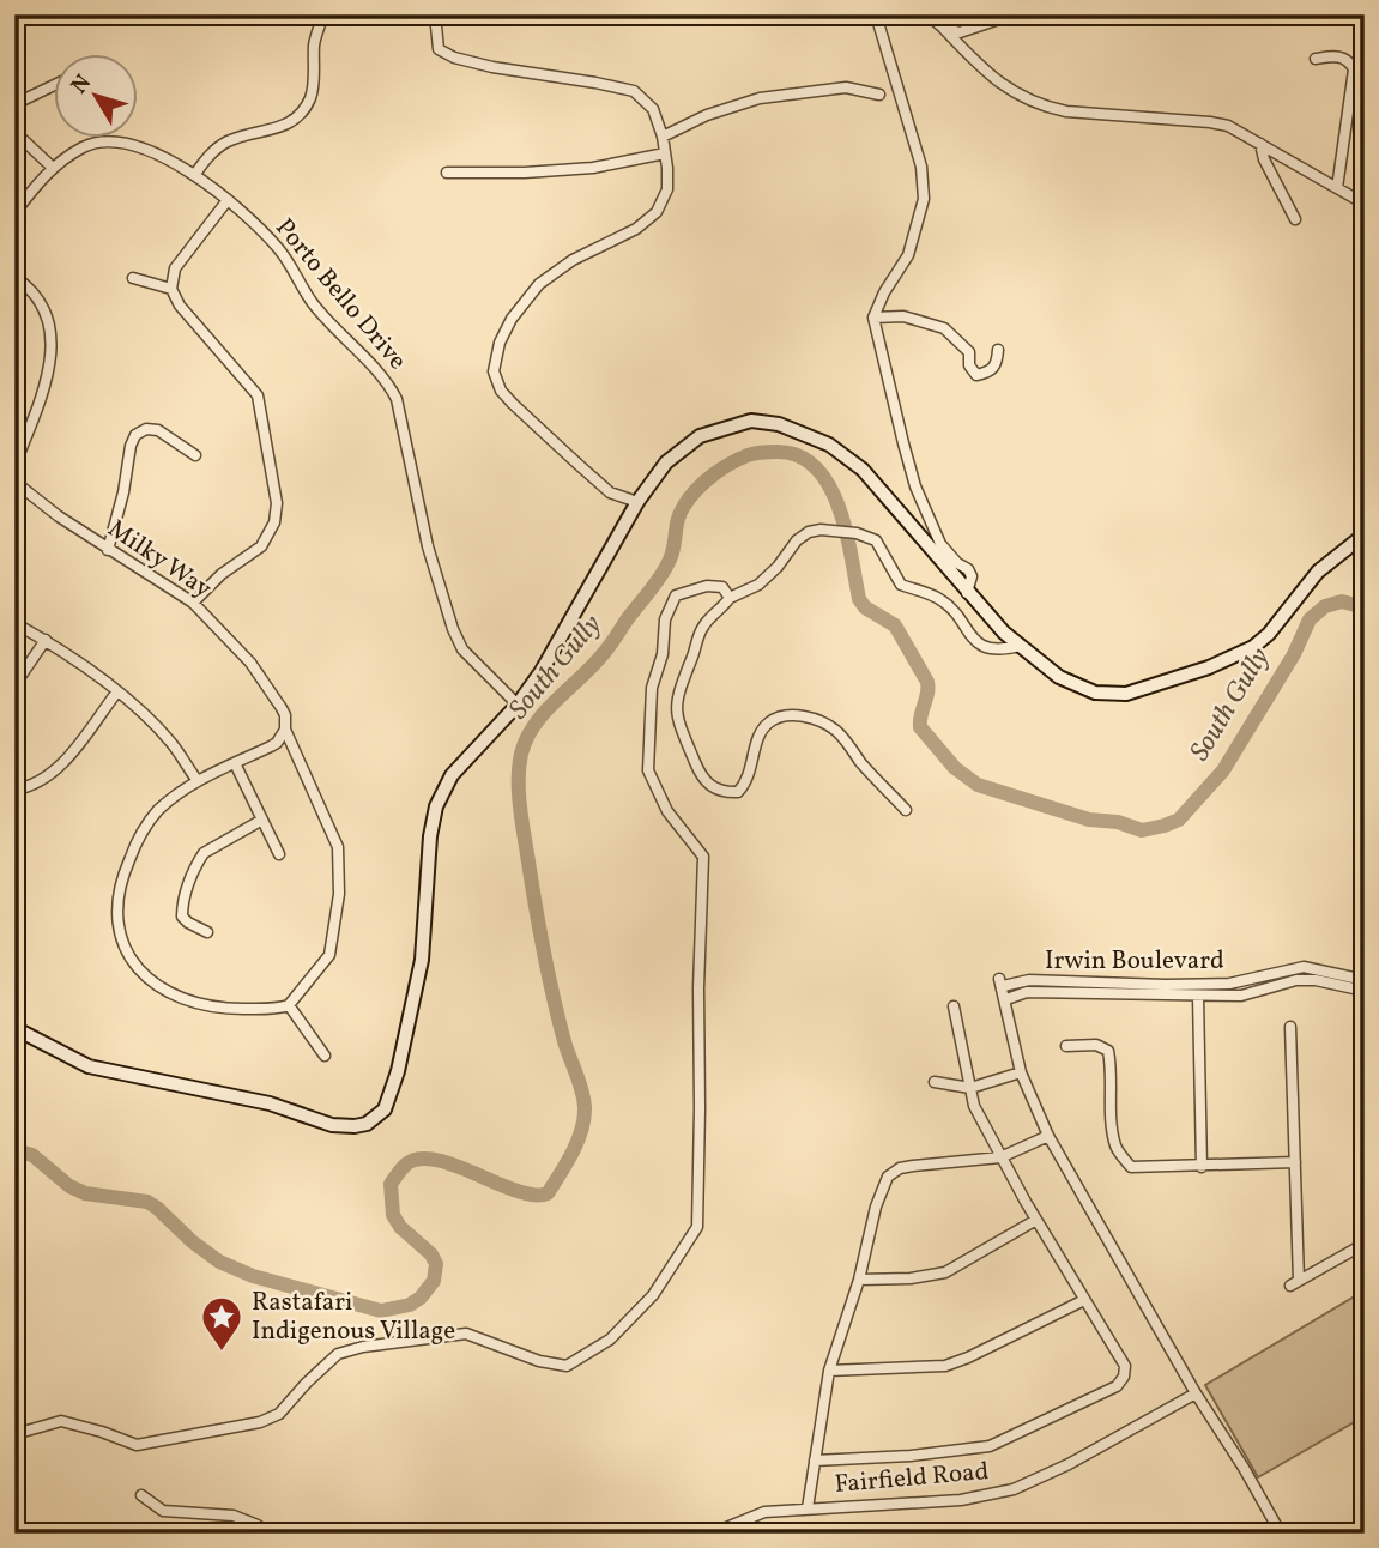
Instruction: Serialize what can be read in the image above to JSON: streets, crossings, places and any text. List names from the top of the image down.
{
  "streets": {
    "street": [
      "Porto Bello Drive",
      "Milky Way",
      "Irwin Boulevard",
      "Fairfield Road"
    ]
  },
  "water": ["South Gully"],
  "places": {
    "place": ["Rastafari Indigenous Village"]
  },
  "north": "top left"
}
